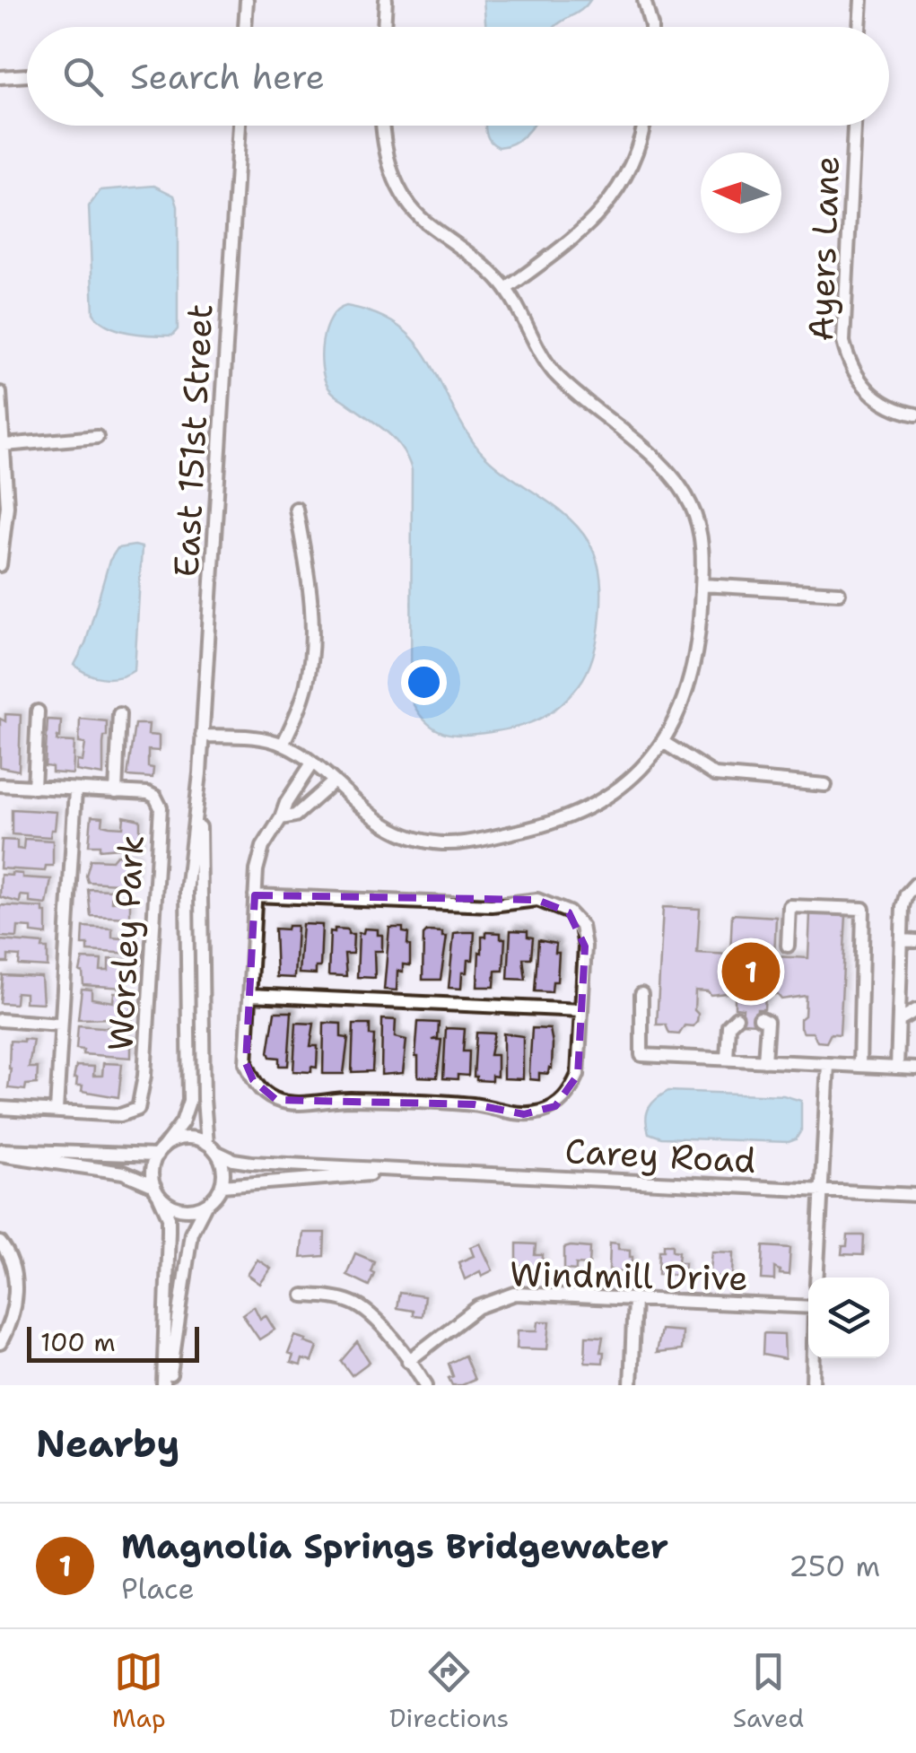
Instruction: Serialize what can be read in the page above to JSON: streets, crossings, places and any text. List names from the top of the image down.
{
  "streets": {
    "street": [
      "Ayers Lane",
      "East 151st Street",
      "Worsley Park",
      "Carey Road",
      "Windmill Drive"
    ]
  },
  "crossings": [
    ["East 151st Street", "Carey Road"]
  ],
  "scale_bar": "100 m",
  "north": "left",
  "page": {
    "search": "Search here",
    "pins": "1",
    "scale": "100 m",
    "heading": "Nearby",
    "list": [
      {
        "mark": "1",
        "name": "Magnolia Springs Bridgewater",
        "note": "Place",
        "value": "250 m"
      }
    ],
    "nav": ["Map", "Directions", "Saved"]
  }
}
